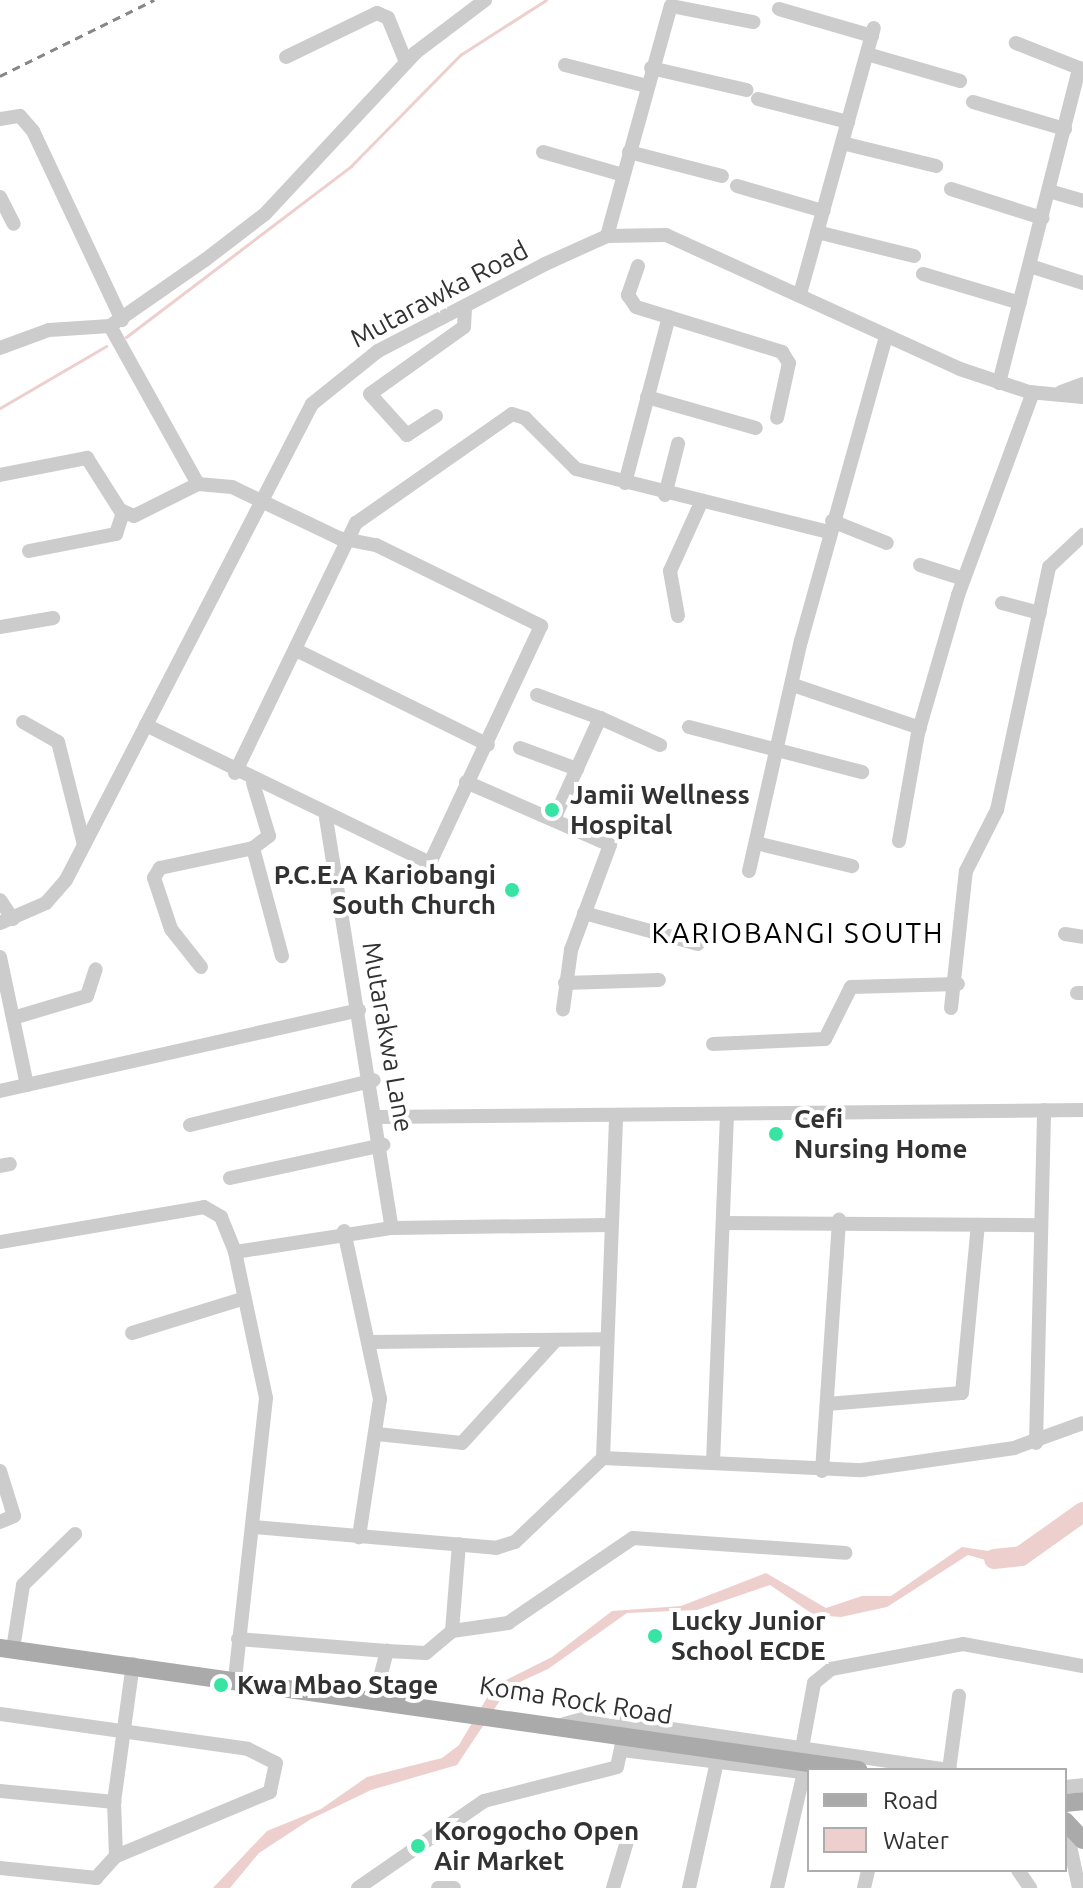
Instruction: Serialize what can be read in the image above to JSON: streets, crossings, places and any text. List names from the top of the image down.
{
  "streets": {
    "main road": ["Koma Rock Road"],
    "street": ["Mutarawka Road", "Mutarakwa Lane"]
  },
  "districts": ["KARIOBANGI SOUTH"],
  "places": [
    "Jamii Wellness Hospital",
    "P.C.E.A Kariobangi South Church",
    "Cefi Nursing Home",
    "Lucky Junior School ECDE",
    "Kwa Mbao Stage",
    "Korogocho Open Air Market"
  ],
  "legend": ["Road", "Water"]
}
